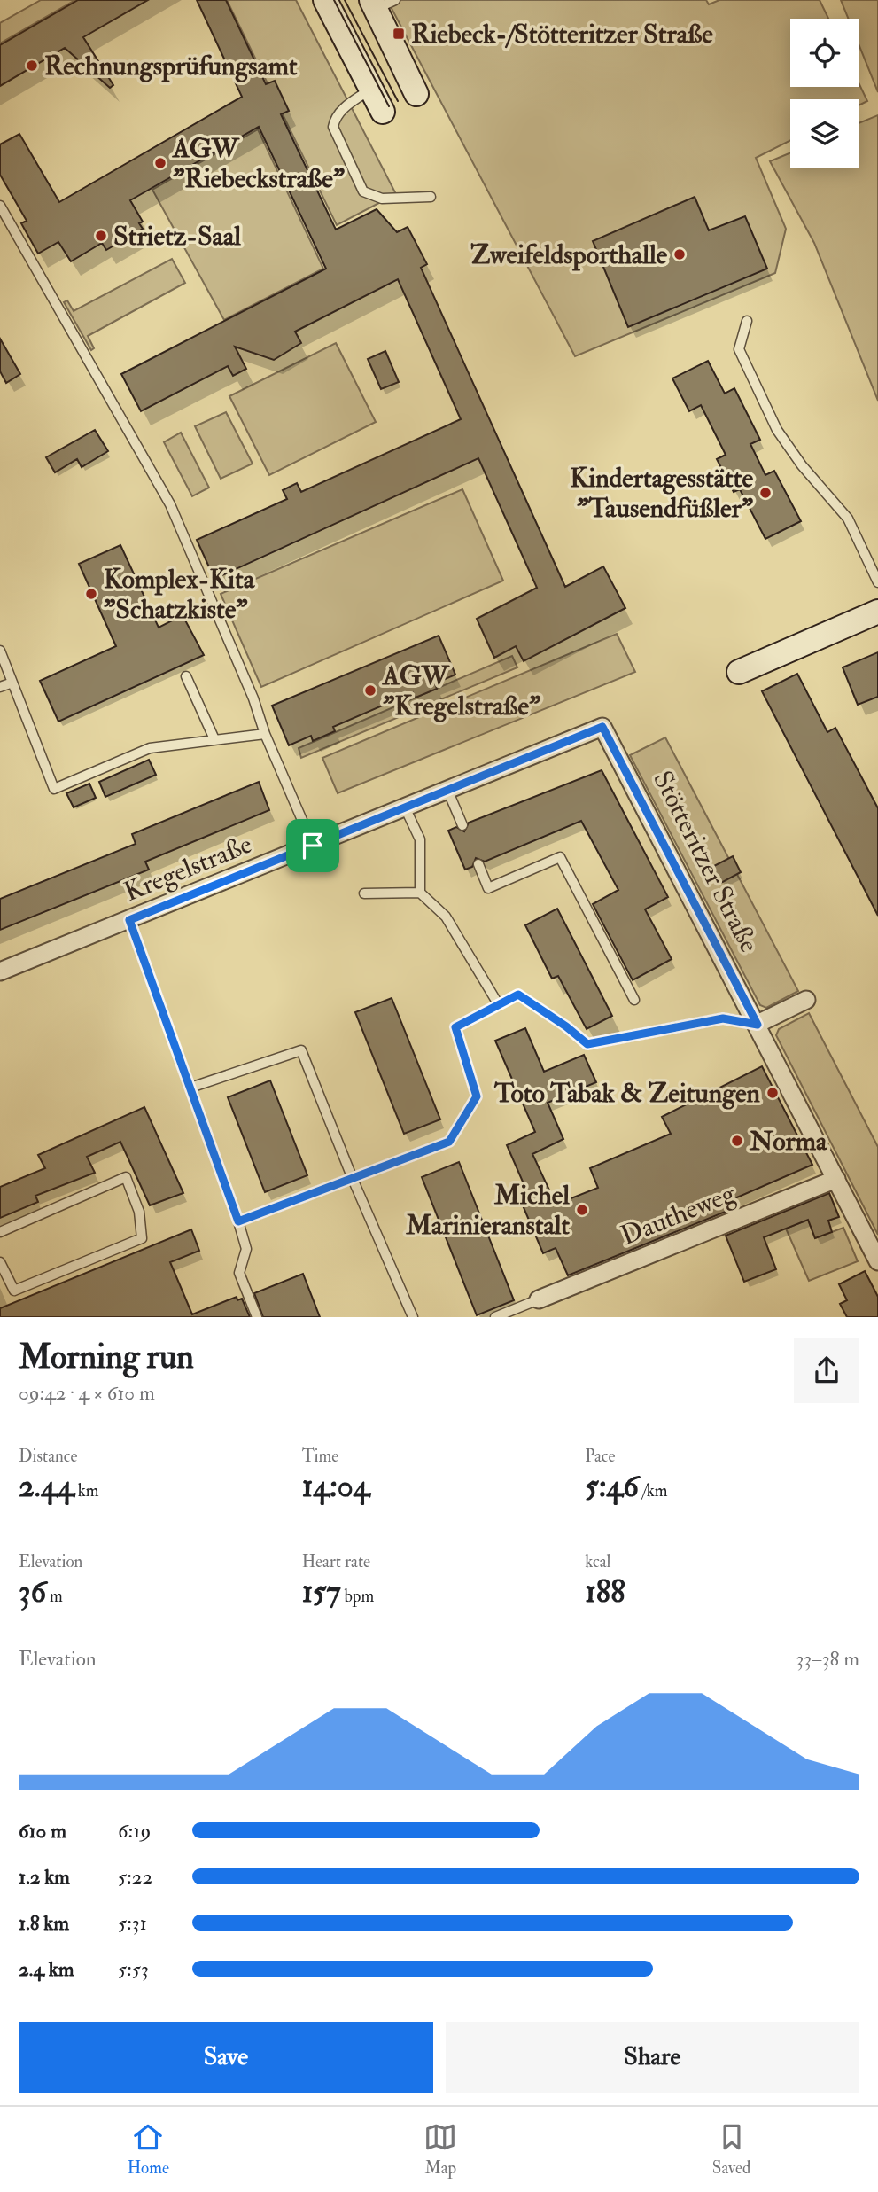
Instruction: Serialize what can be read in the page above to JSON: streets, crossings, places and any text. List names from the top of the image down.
{
  "streets": {
    "street": ["Stötteritzer Straße", "Kregelstraße", "Dautheweg"]
  },
  "crossings": [
    ["Stötteritzer Straße", "Kregelstraße"],
    ["Stötteritzer Straße", "Dautheweg"]
  ],
  "places": {
    "transit": ["Riebeck-/Stötteritzer Straße"],
    "other": [
      "Rechnungsprüfungsamt",
      "AGW \"Riebeckstraße\"",
      "Strietz-Saal",
      "Zweifeldsporthalle",
      "Kindertagesstätte \"Tausendfüßler\"",
      "Komplex-Kita \"Schatzkiste\"",
      "AGW \"Kregelstraße\"",
      "Toto Tabak & Zeitungen",
      "Norma",
      "Michel Marinieranstalt"
    ]
  },
  "page": {
    "heading": ["Morning run", "09:42 · 4 × 610 m"],
    "stats": [
      ["Distance", "2.44 km"],
      ["Time", "14:04"],
      ["Pace", "5:46 /km"],
      ["Elevation", "36 m"],
      ["Heart rate", "157 bpm"],
      ["kcal", "188"]
    ],
    "chart": ["Elevation", "33–38 m"],
    "list": [
      {
        "name": "610 m",
        "note": "6:19"
      },
      {
        "name": "1.2 km",
        "note": "5:22"
      },
      {
        "name": "1.8 km",
        "note": "5:31"
      },
      {
        "name": "2.4 km",
        "note": "5:53"
      }
    ],
    "buttons": ["Save", "Share"],
    "tabs": ["Home", "Map", "Saved"]
  }
}
